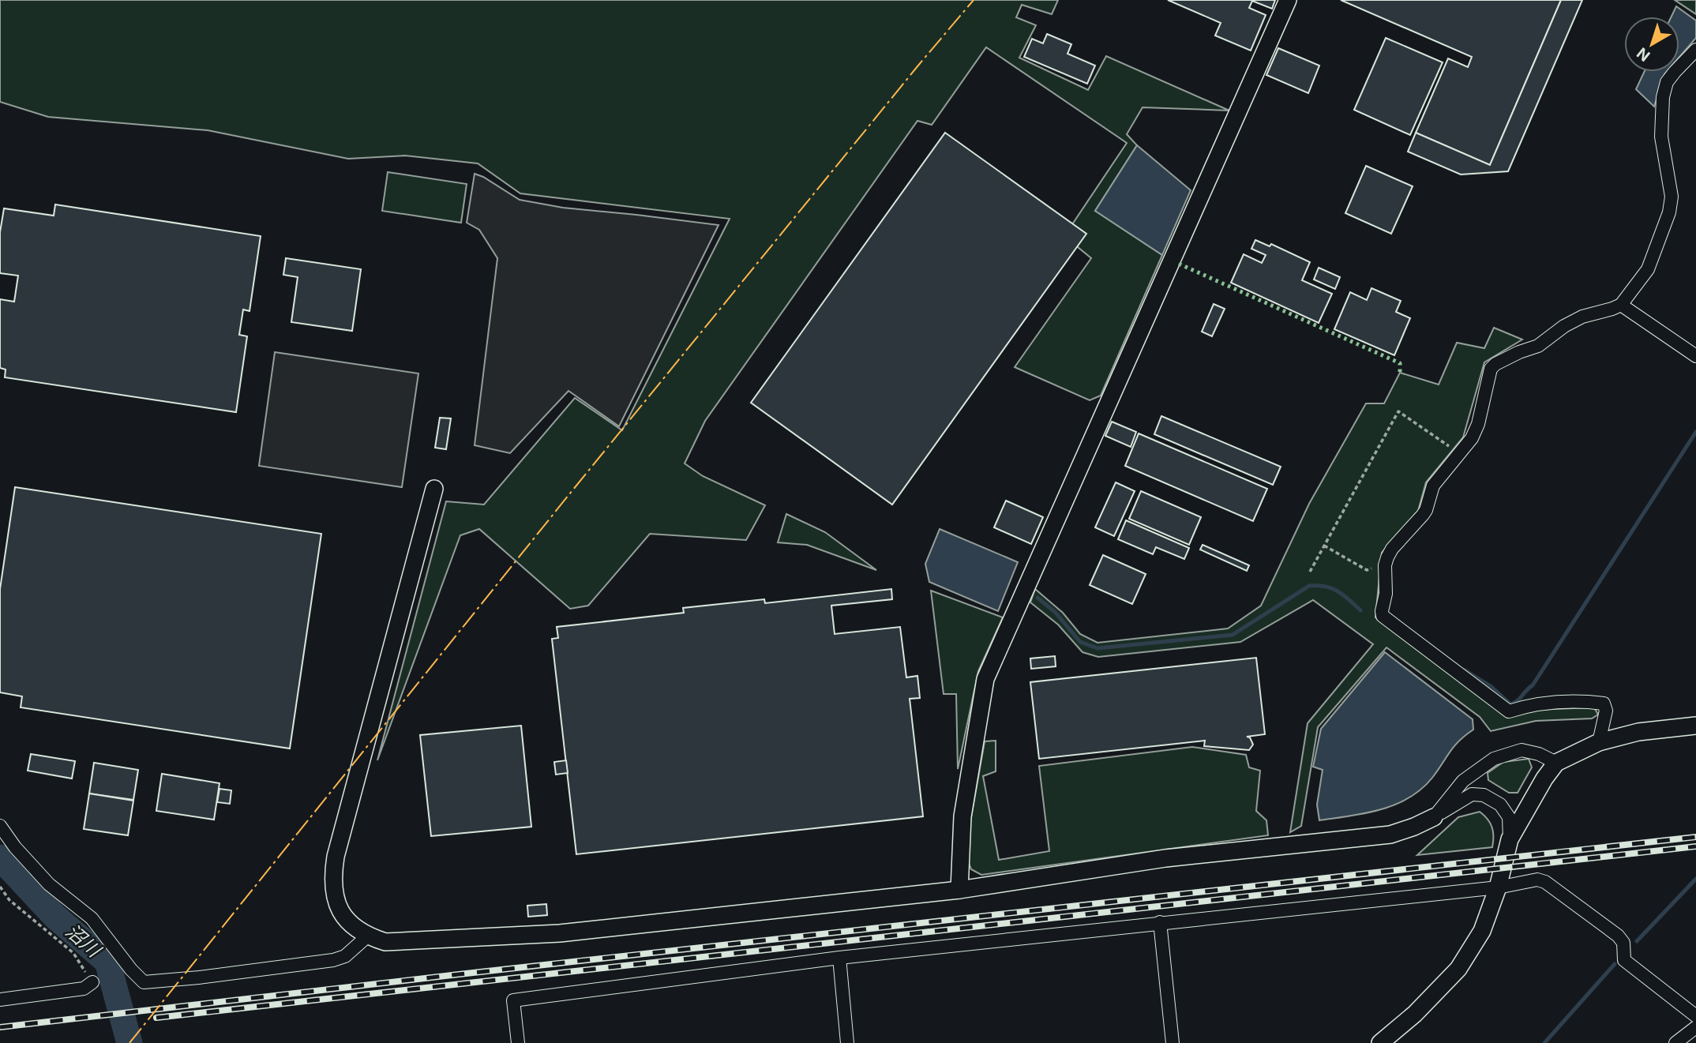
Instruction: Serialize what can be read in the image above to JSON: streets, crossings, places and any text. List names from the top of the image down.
{
  "water": ["沼川"],
  "north": "bottom left"
}
